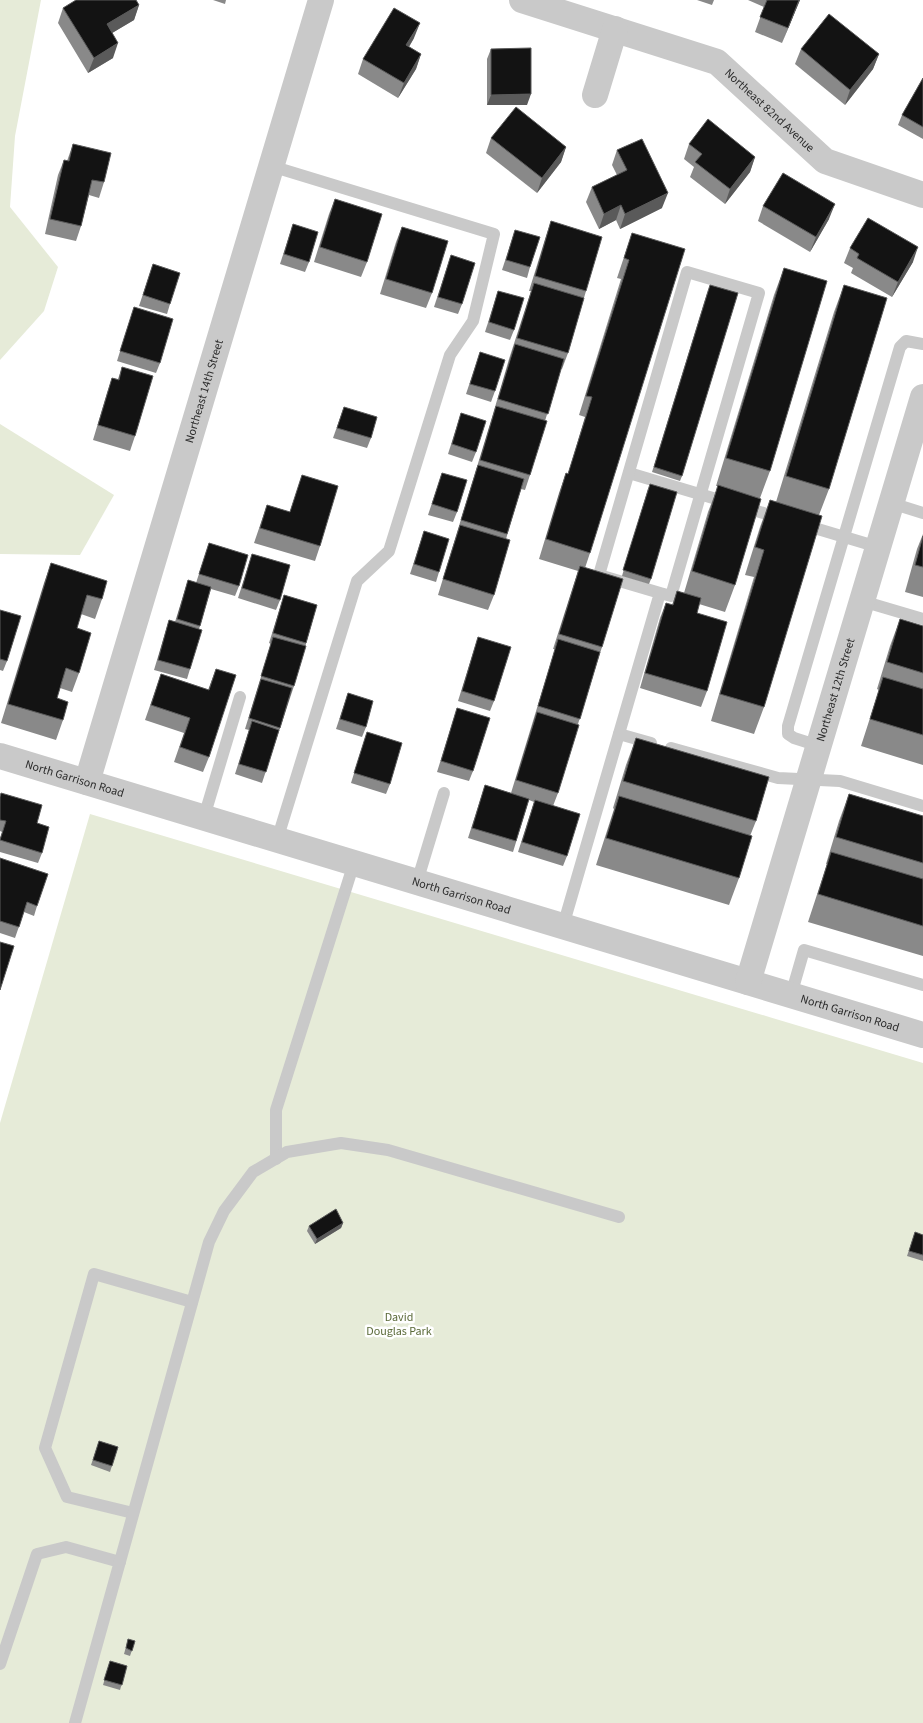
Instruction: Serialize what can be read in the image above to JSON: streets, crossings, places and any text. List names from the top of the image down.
{
  "streets": {
    "street": [
      "Northeast 82nd Avenue",
      "Northeast 14th Street",
      "Northeast 12th Street",
      "North Garrison Road"
    ]
  },
  "crossings": [
    ["Northeast 14th Street", "North Garrison Road"],
    ["Northeast 12th Street", "North Garrison Road"]
  ],
  "parks": ["David Douglas Park"]
}
